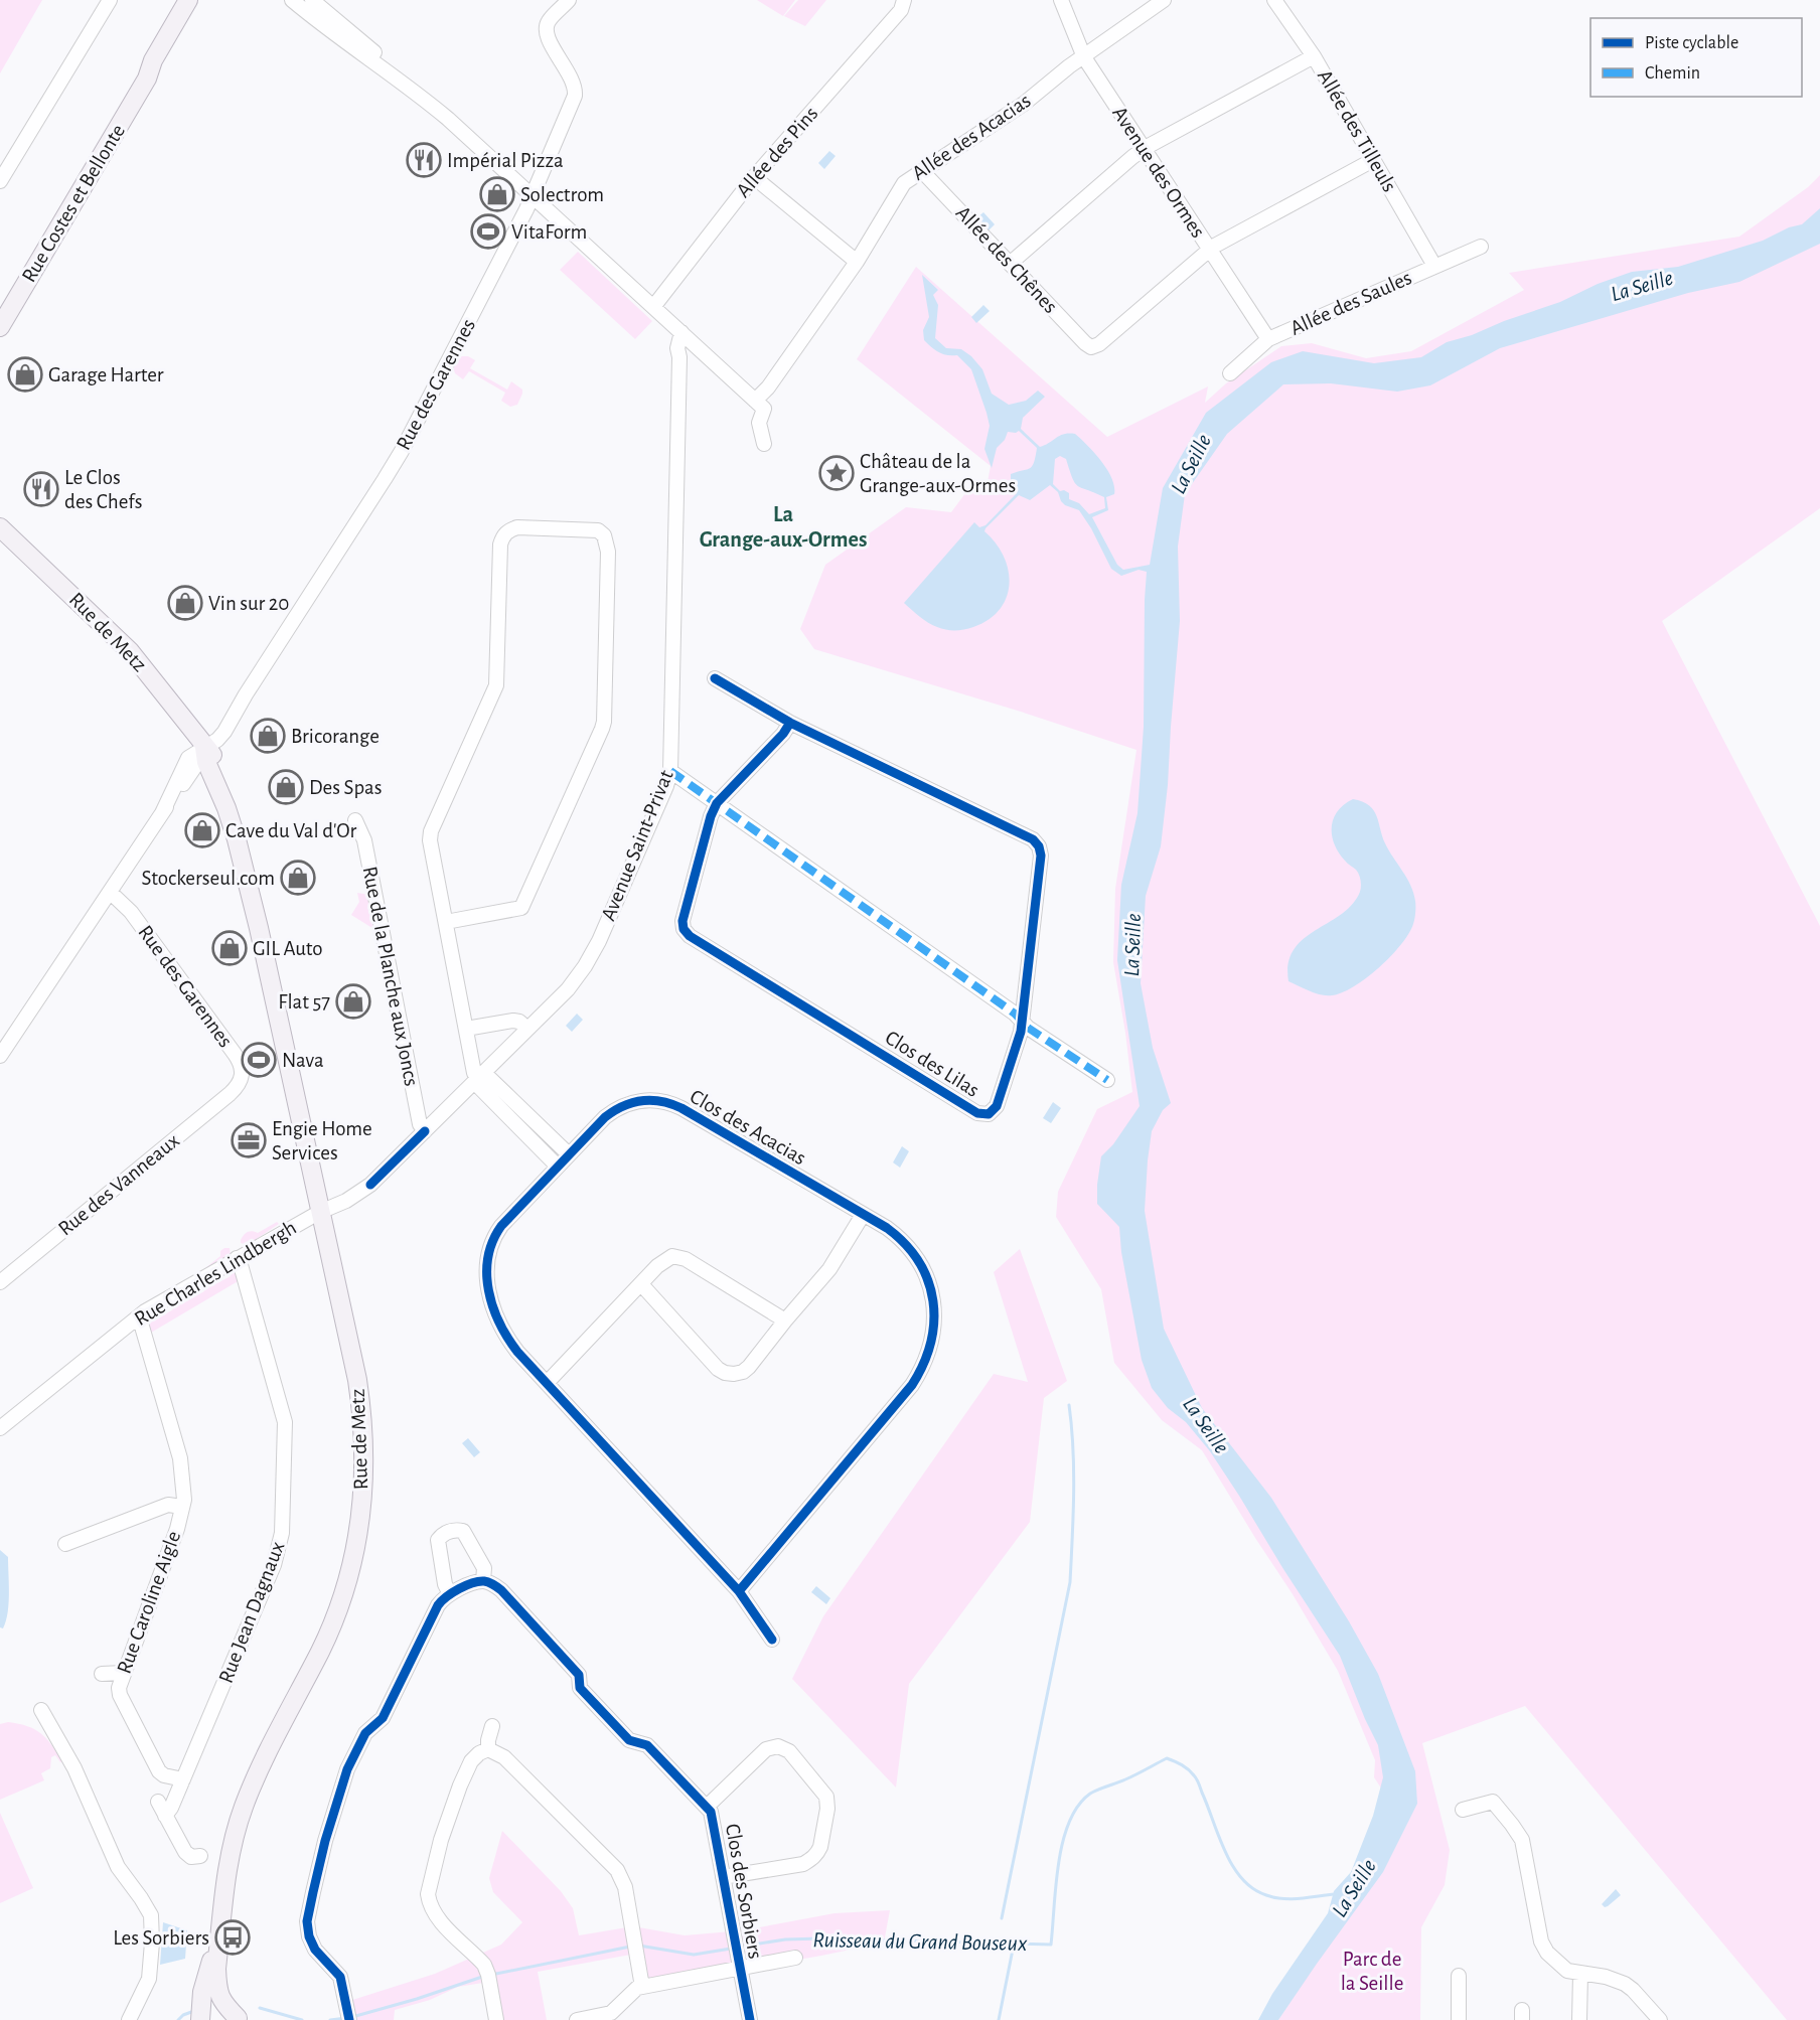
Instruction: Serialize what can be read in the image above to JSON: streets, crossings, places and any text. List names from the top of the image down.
{
  "streets": {
    "main road": ["Rue Costes et Bellonte", "Rue de Metz"],
    "street": [
      "Allée des Tilleuls",
      "Allée des Acacias",
      "Allée des Pins",
      "Avenue des Ormes",
      "Allée des Chênes",
      "Allée des Saules",
      "Rue des Garennes",
      "Avenue Saint-Privat",
      "Rue de la Planche aux Joncs",
      "Clos des Lilas",
      "Clos des Acacias",
      "Rue des Vanneaux",
      "Rue Charles Lindbergh",
      "Rue Caroline Aigle",
      "Rue Jean Dagnaux",
      "Clos des Sorbiers"
    ]
  },
  "crossings": [
    ["Allée des Tilleuls", "Allée des Saules"],
    ["Allée des Acacias", "Avenue des Ormes"],
    ["Allée des Acacias", "Allée des Chênes"],
    ["Avenue des Ormes", "Allée des Chênes"],
    ["Avenue des Ormes", "Allée des Saules"],
    ["Rue des Garennes", "Rue de Metz"],
    ["Rue des Garennes", "Rue des Vanneaux"],
    ["Rue de Metz", "Avenue Saint-Privat"],
    ["Rue de Metz", "Rue Charles Lindbergh"],
    ["Avenue Saint-Privat", "Rue de la Planche aux Joncs"],
    ["Avenue Saint-Privat", "Rue Charles Lindbergh"],
    ["Rue Charles Lindbergh", "Rue Caroline Aigle"],
    ["Rue Charles Lindbergh", "Rue Jean Dagnaux"],
    ["Rue Caroline Aigle", "Rue Jean Dagnaux"]
  ],
  "districts": ["La Grange-aux-Ormes"],
  "water": ["La Seille", "Ruisseau du Grand Bouseux"],
  "parks": ["Parc de la Seille"],
  "places": {
    "restaurant": ["Impérial Pizza", "Le Clos des Chefs"],
    "shop": [
      "Solectrom",
      "Garage Harter",
      "Vin sur 20",
      "Bricorange",
      "Des Spas",
      "Cave du Val d'Or",
      "Stockerseul.com",
      "GIL Auto",
      "Flat 57"
    ],
    "sports": ["VitaForm", "Nava"],
    "place": ["Château de la Grange-aux-Ormes"],
    "office": ["Engie Home Services"],
    "bus stop": ["Les Sorbiers"]
  },
  "legend": ["Piste cyclable", "Chemin"]
}
